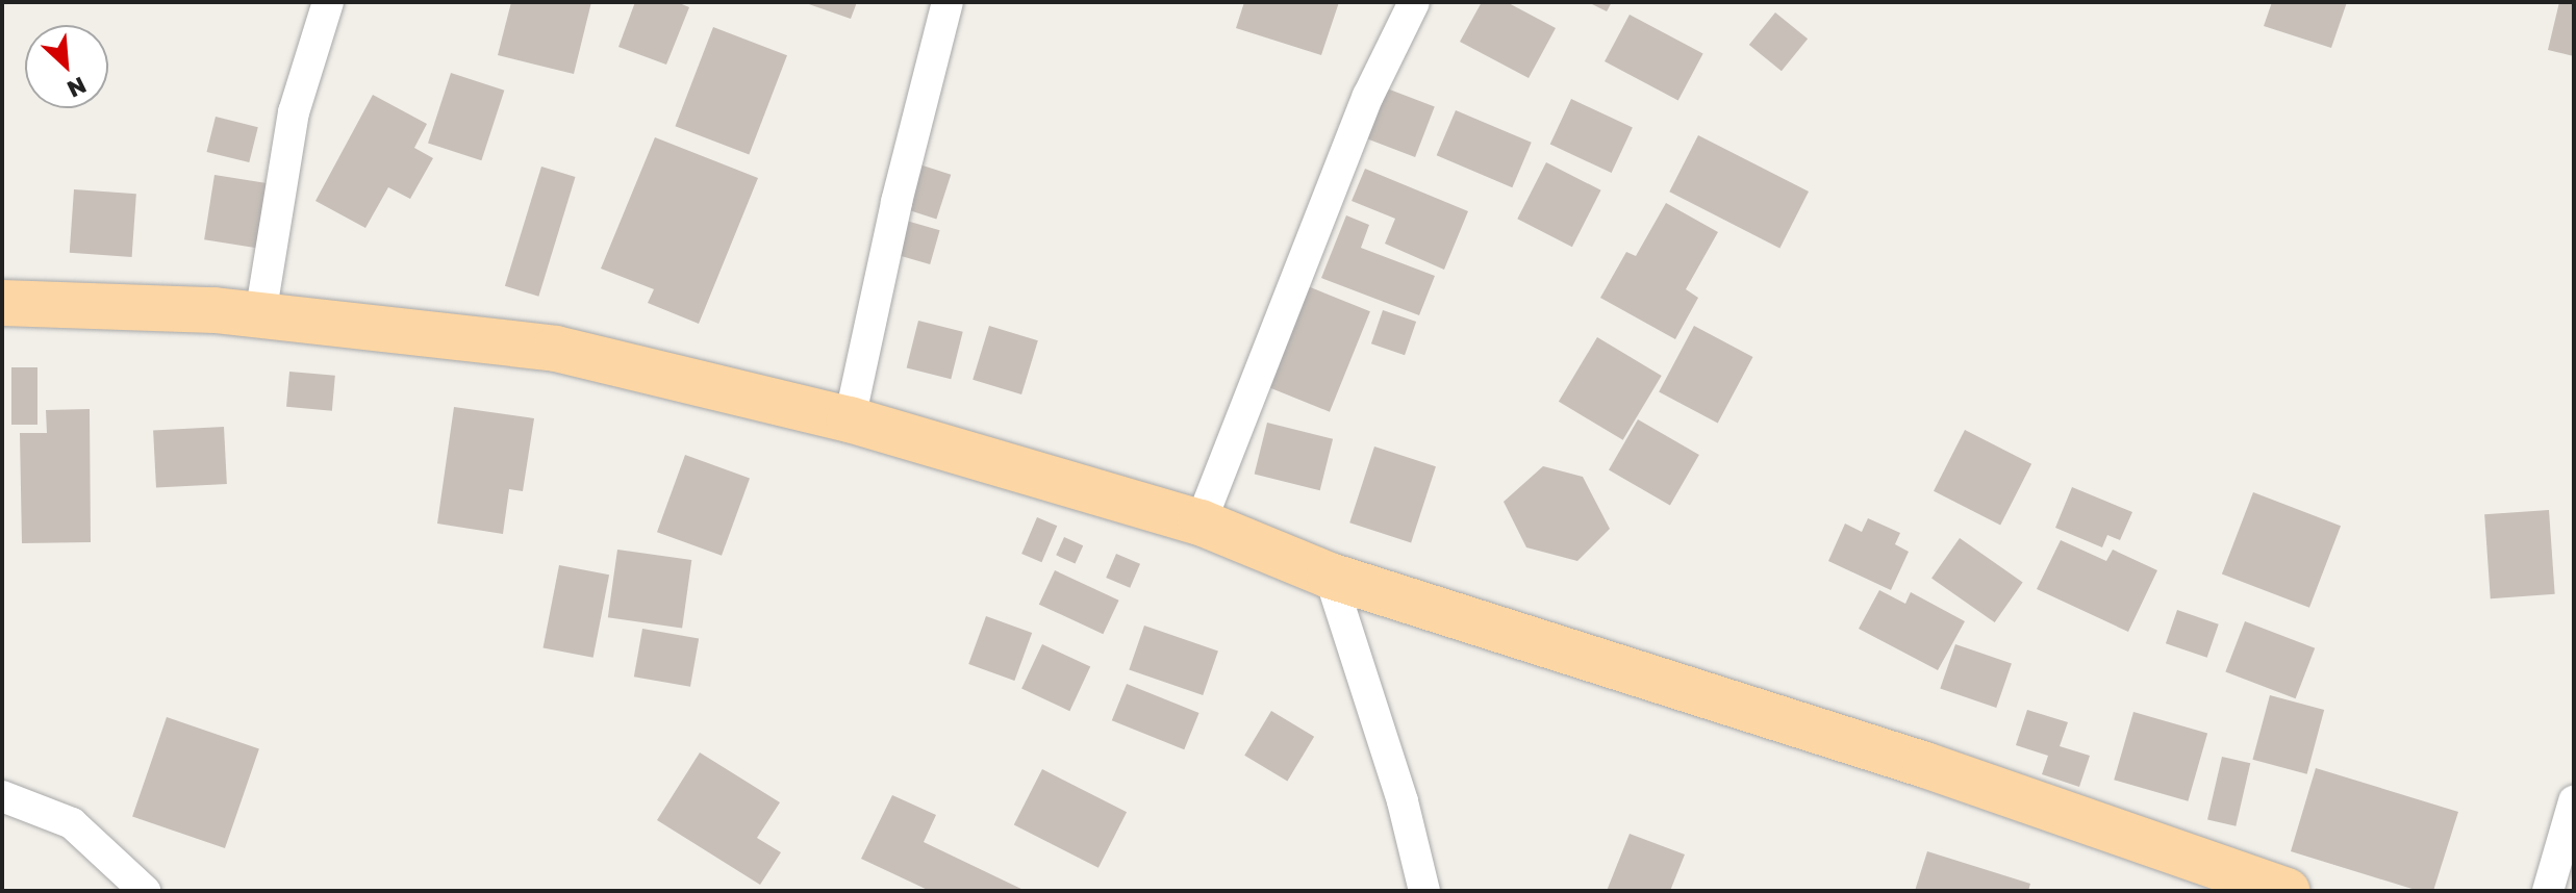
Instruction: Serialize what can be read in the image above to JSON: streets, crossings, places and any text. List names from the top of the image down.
{
  "north": "bottom right"
}
